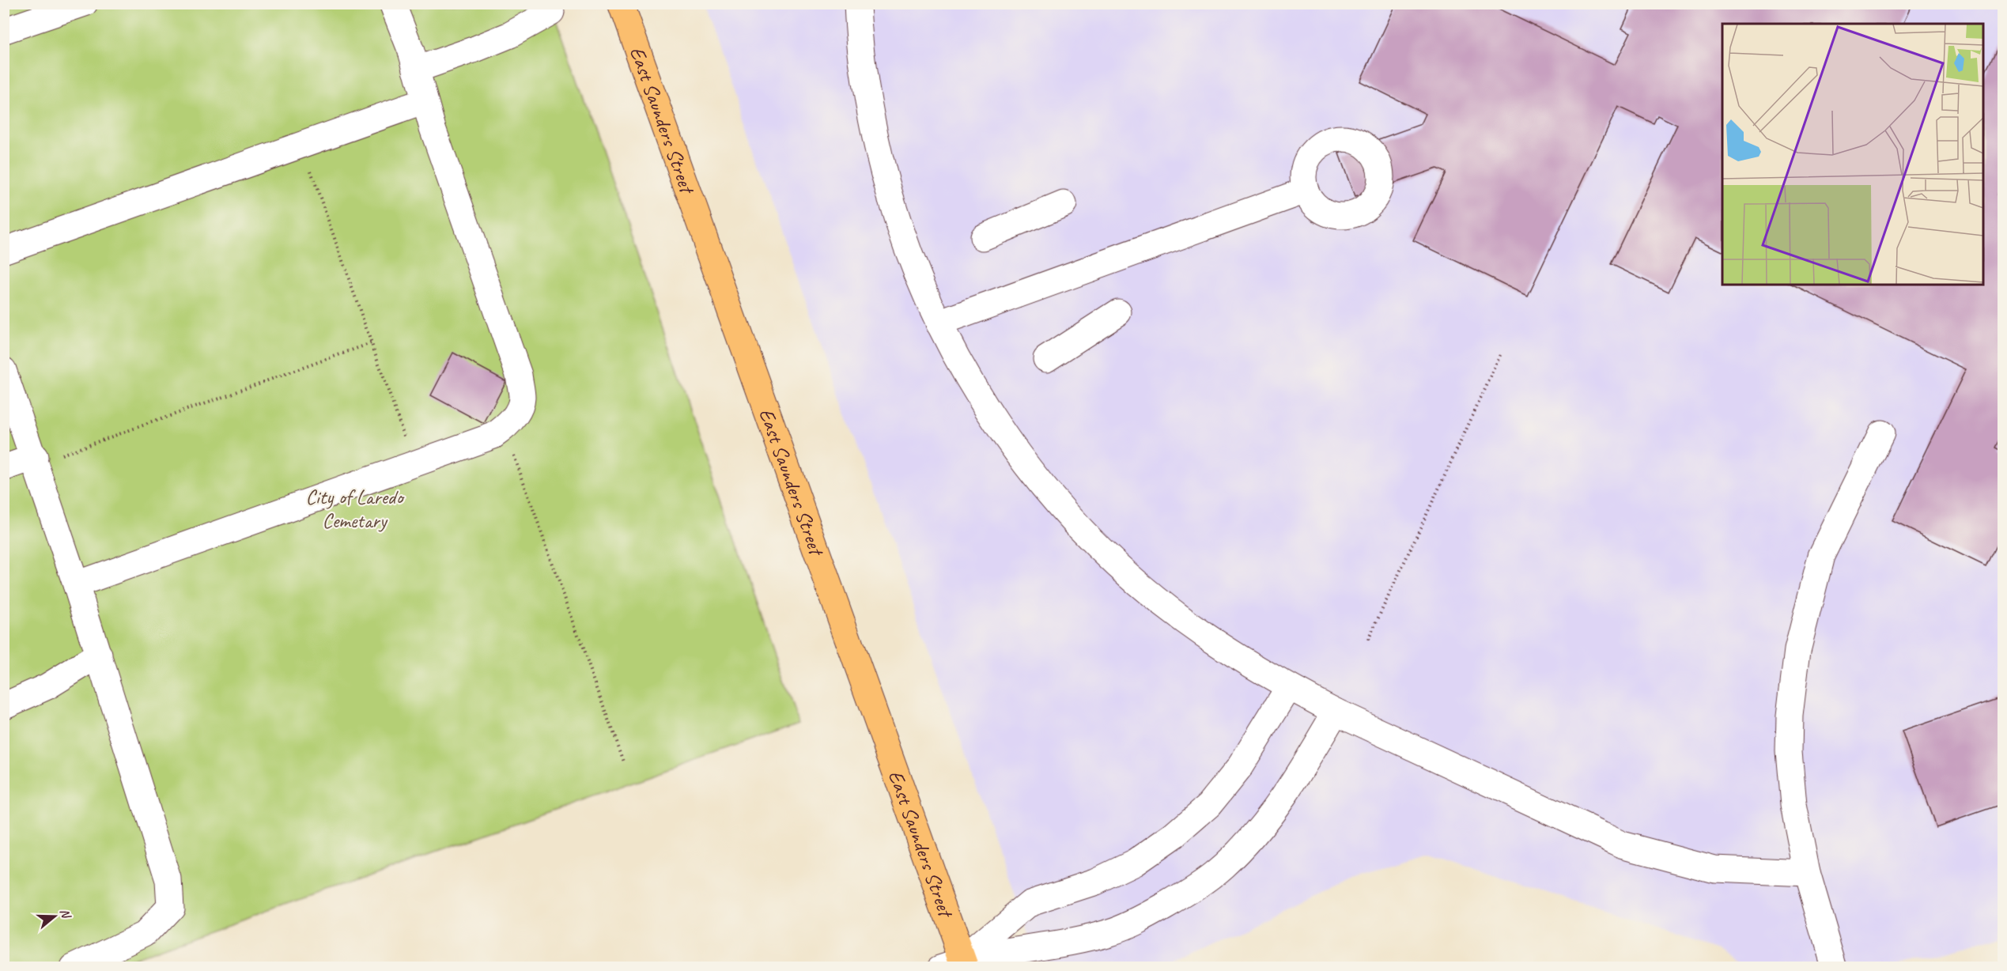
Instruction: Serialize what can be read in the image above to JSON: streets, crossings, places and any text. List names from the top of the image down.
{
  "streets": {
    "main road": ["East Saunders Street"]
  },
  "parks": ["City of Laredo Cemetary"],
  "north": "right"
}
